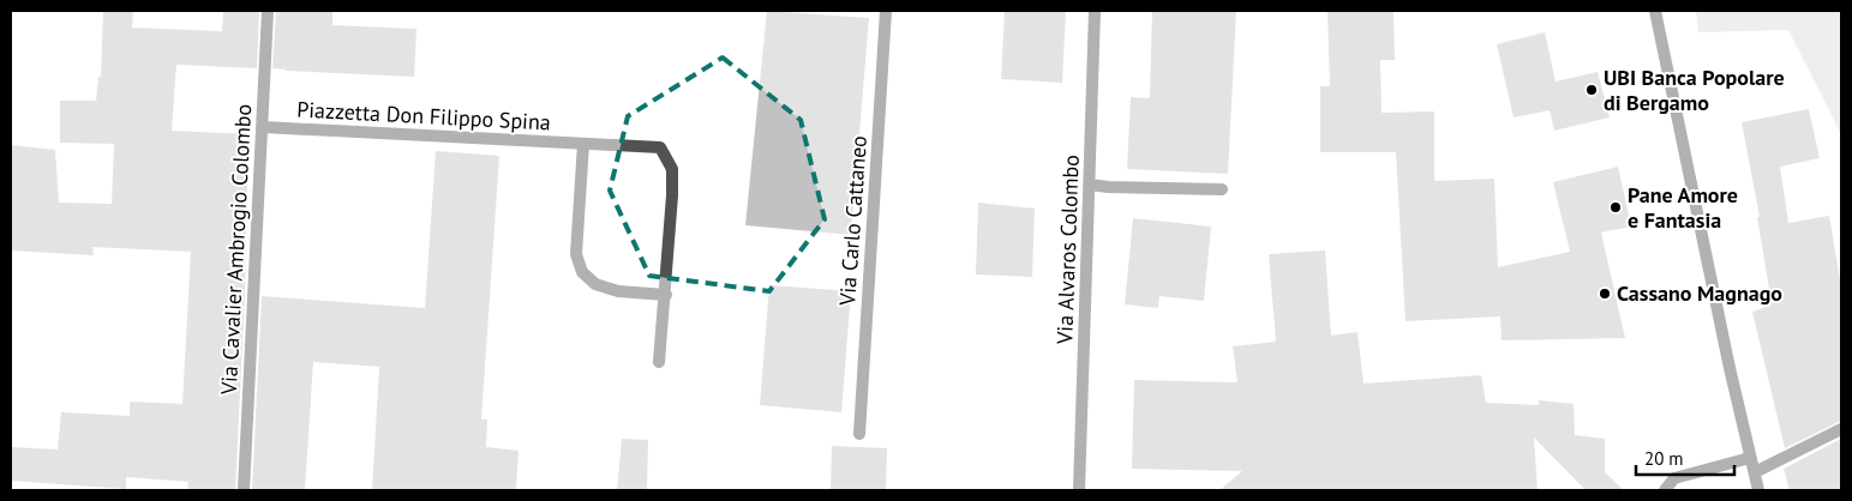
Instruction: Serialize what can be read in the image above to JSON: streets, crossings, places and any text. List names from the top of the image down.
{
  "streets": {
    "street": [
      "Piazzetta Don Filippo Spina",
      "Via Carlo Cattaneo",
      "Via Cavalier Ambrogio Colombo",
      "Via Alvaros Colombo"
    ]
  },
  "crossings": [
    ["Piazzetta Don Filippo Spina", "Via Cavalier Ambrogio Colombo"]
  ],
  "places": ["UBI Banca Popolare di Bergamo", "Pane Amore e Fantasia", "Cassano Magnago"],
  "scale_bar": "20 m"
}
